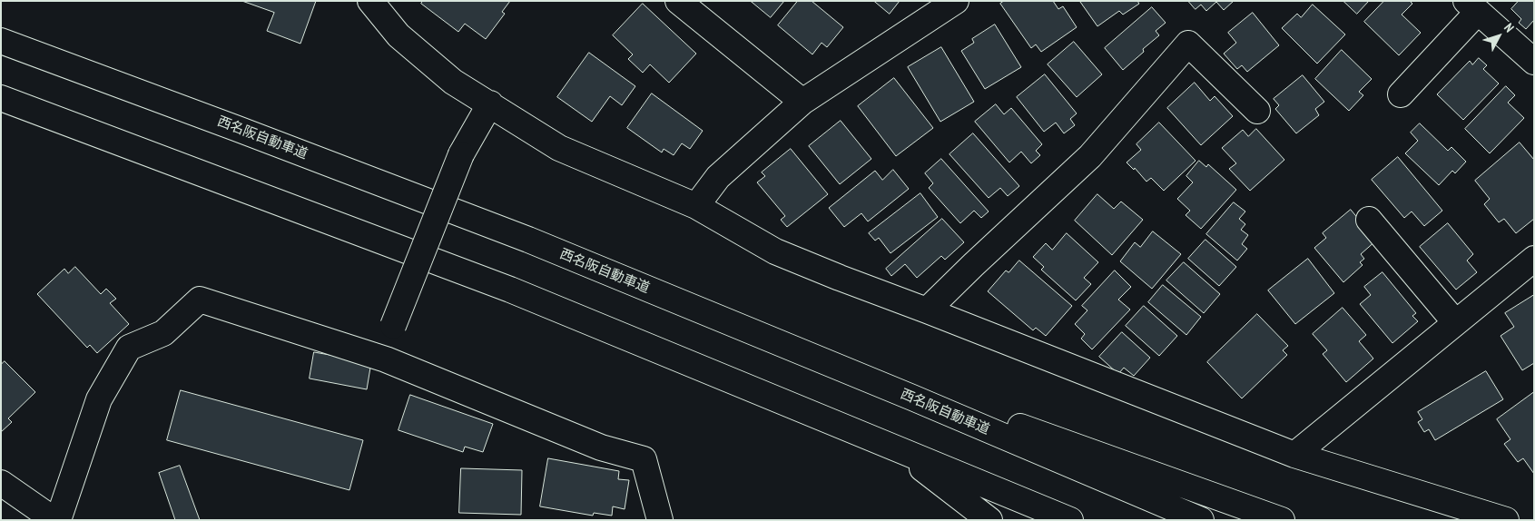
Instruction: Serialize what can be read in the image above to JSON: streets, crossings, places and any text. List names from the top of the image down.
{
  "streets": {
    "main road": ["西名阪自動車道"]
  },
  "north": "top right"
}
